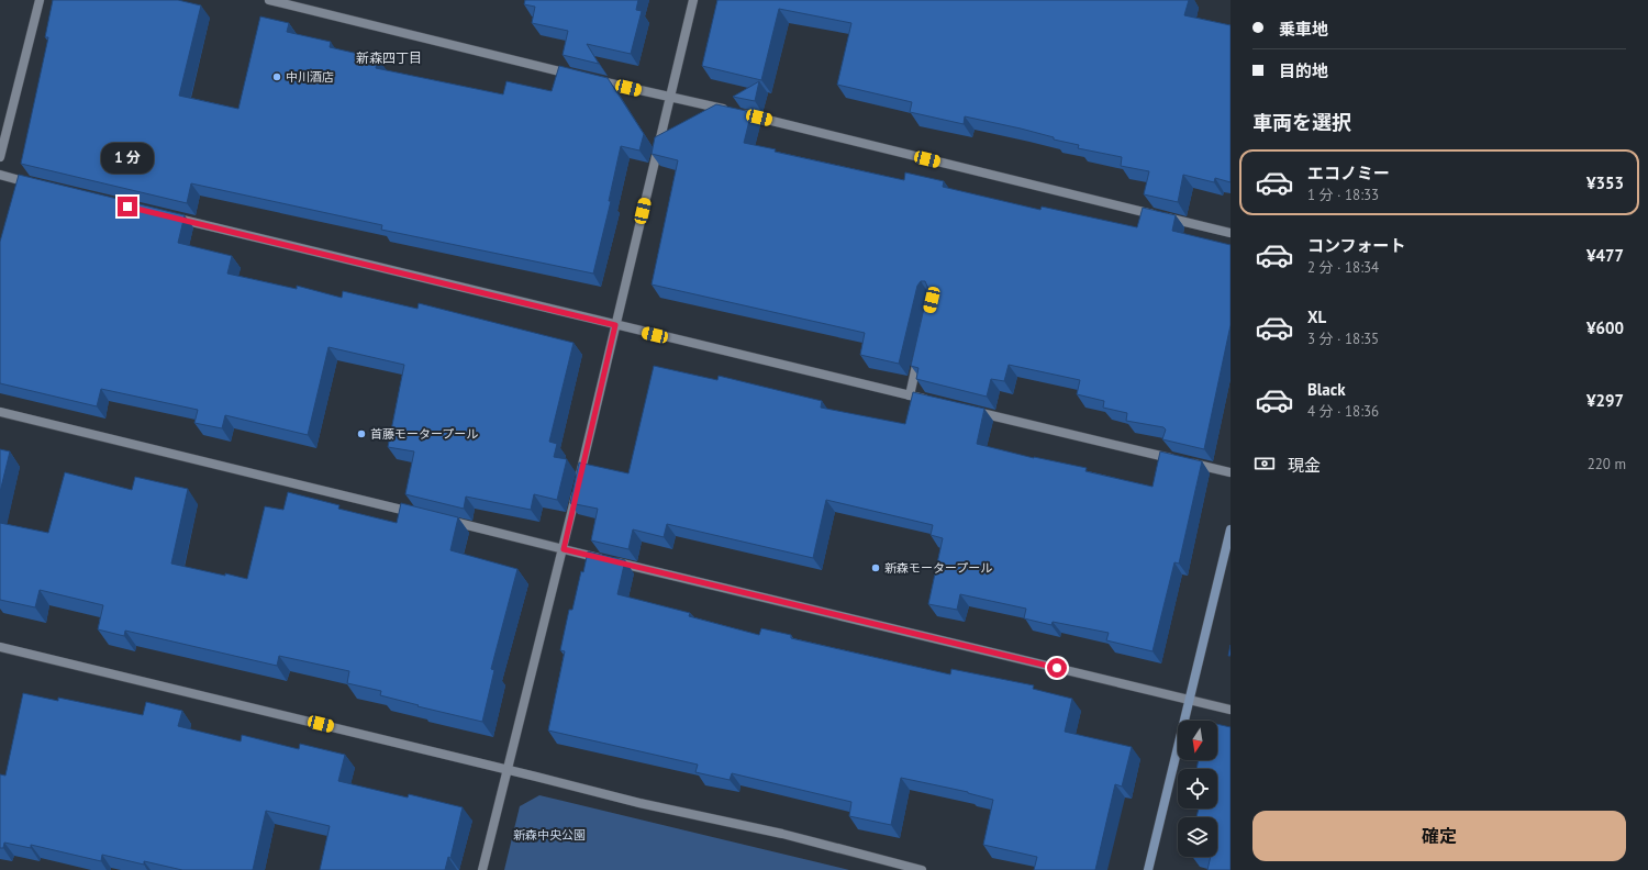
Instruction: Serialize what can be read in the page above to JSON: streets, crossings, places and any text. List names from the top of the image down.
{
  "districts": ["新森四丁目"],
  "parks": ["新森中央公園"],
  "places": ["中川酒店", "首藤モータープール", "新森モータープール"],
  "north": "bottom",
  "page": {
    "banner": ["乗車地", "目的地"],
    "heading": "車両を選択",
    "bubble": "1 分",
    "list": [
      {
        "name": "エコノミー",
        "note": "1 分 · 18:33",
        "value": "¥353"
      },
      {
        "name": "コンフォート",
        "note": "2 分 · 18:34",
        "value": "¥477"
      },
      {
        "name": "XL",
        "note": "3 分 · 18:35",
        "value": "¥600"
      },
      {
        "name": "Black",
        "note": "4 分 · 18:36",
        "value": "¥297"
      }
    ],
    "pay": ["現金", "220 m"],
    "buttons": "確定"
  }
}
